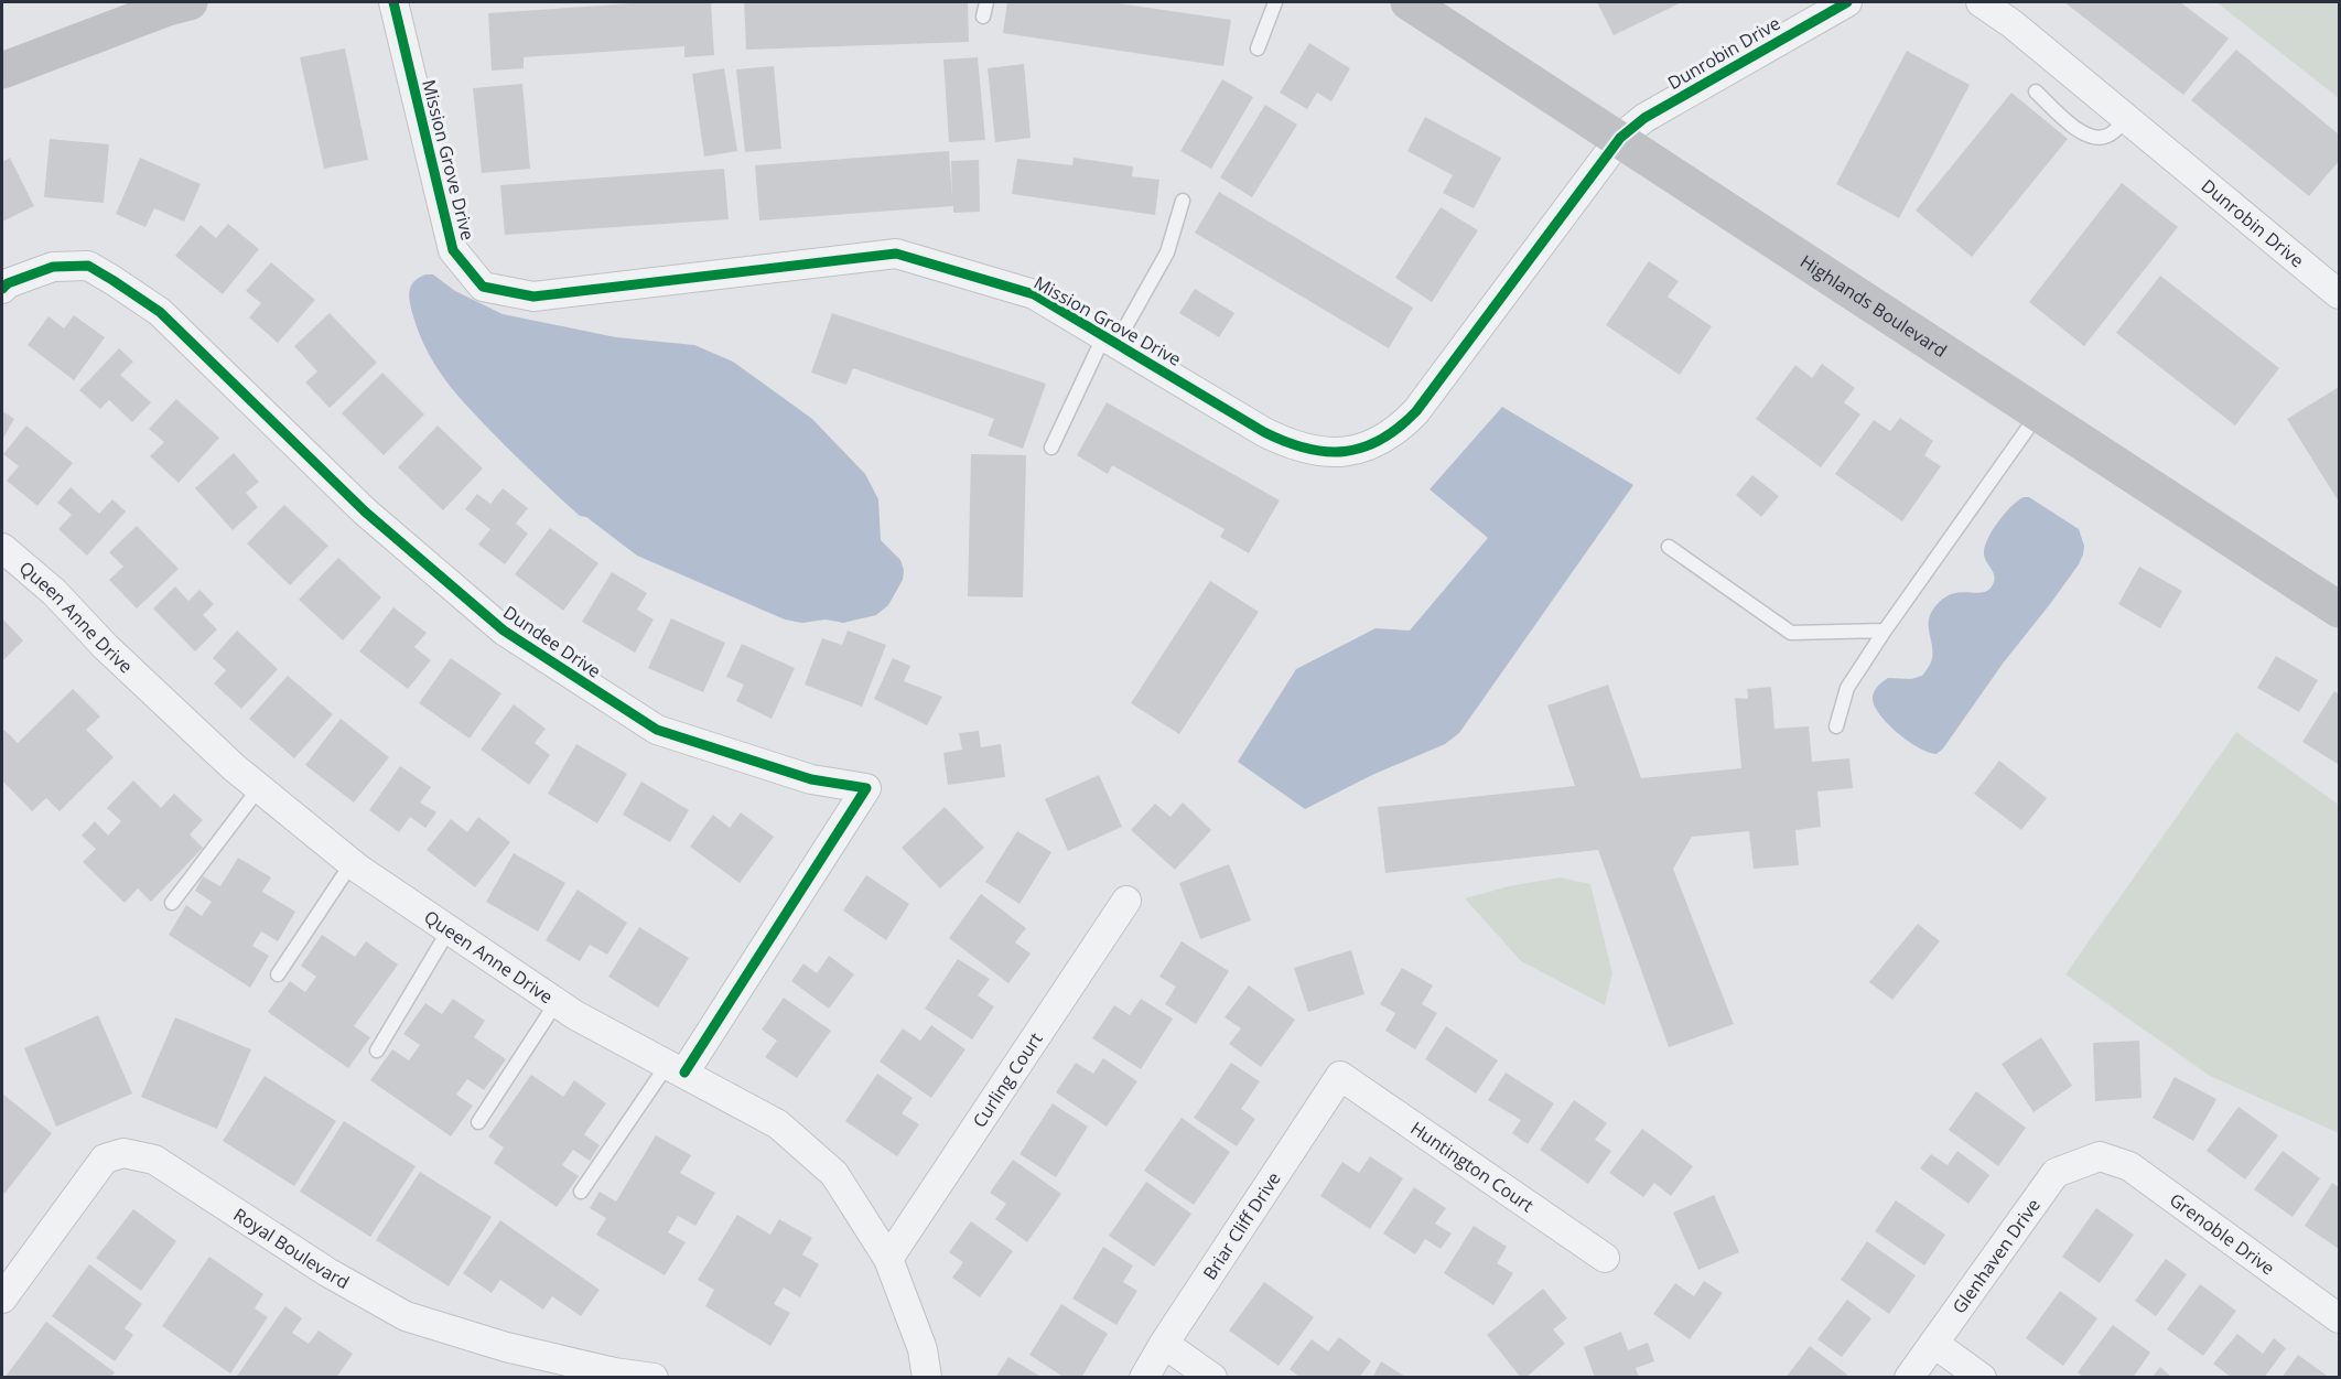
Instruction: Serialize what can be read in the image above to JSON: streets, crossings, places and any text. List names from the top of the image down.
{
  "streets": {
    "street": [
      "Dunrobin Drive",
      "Mission Grove Drive",
      "Highlands Boulevard",
      "Queen Anne Drive",
      "Dundee Drive",
      "Curling Court",
      "Huntington Court",
      "Briar Cliff Drive",
      "Grenoble Drive",
      "Royal Boulevard",
      "Glenhaven Drive"
    ]
  },
  "crossings": [
    ["Dunrobin Drive", "Mission Grove Drive"],
    ["Dunrobin Drive", "Highlands Boulevard"],
    ["Mission Grove Drive", "Highlands Boulevard"],
    ["Queen Anne Drive", "Dundee Drive"],
    ["Queen Anne Drive", "Curling Court"],
    ["Huntington Court", "Briar Cliff Drive"],
    ["Grenoble Drive", "Glenhaven Drive"]
  ]
}
